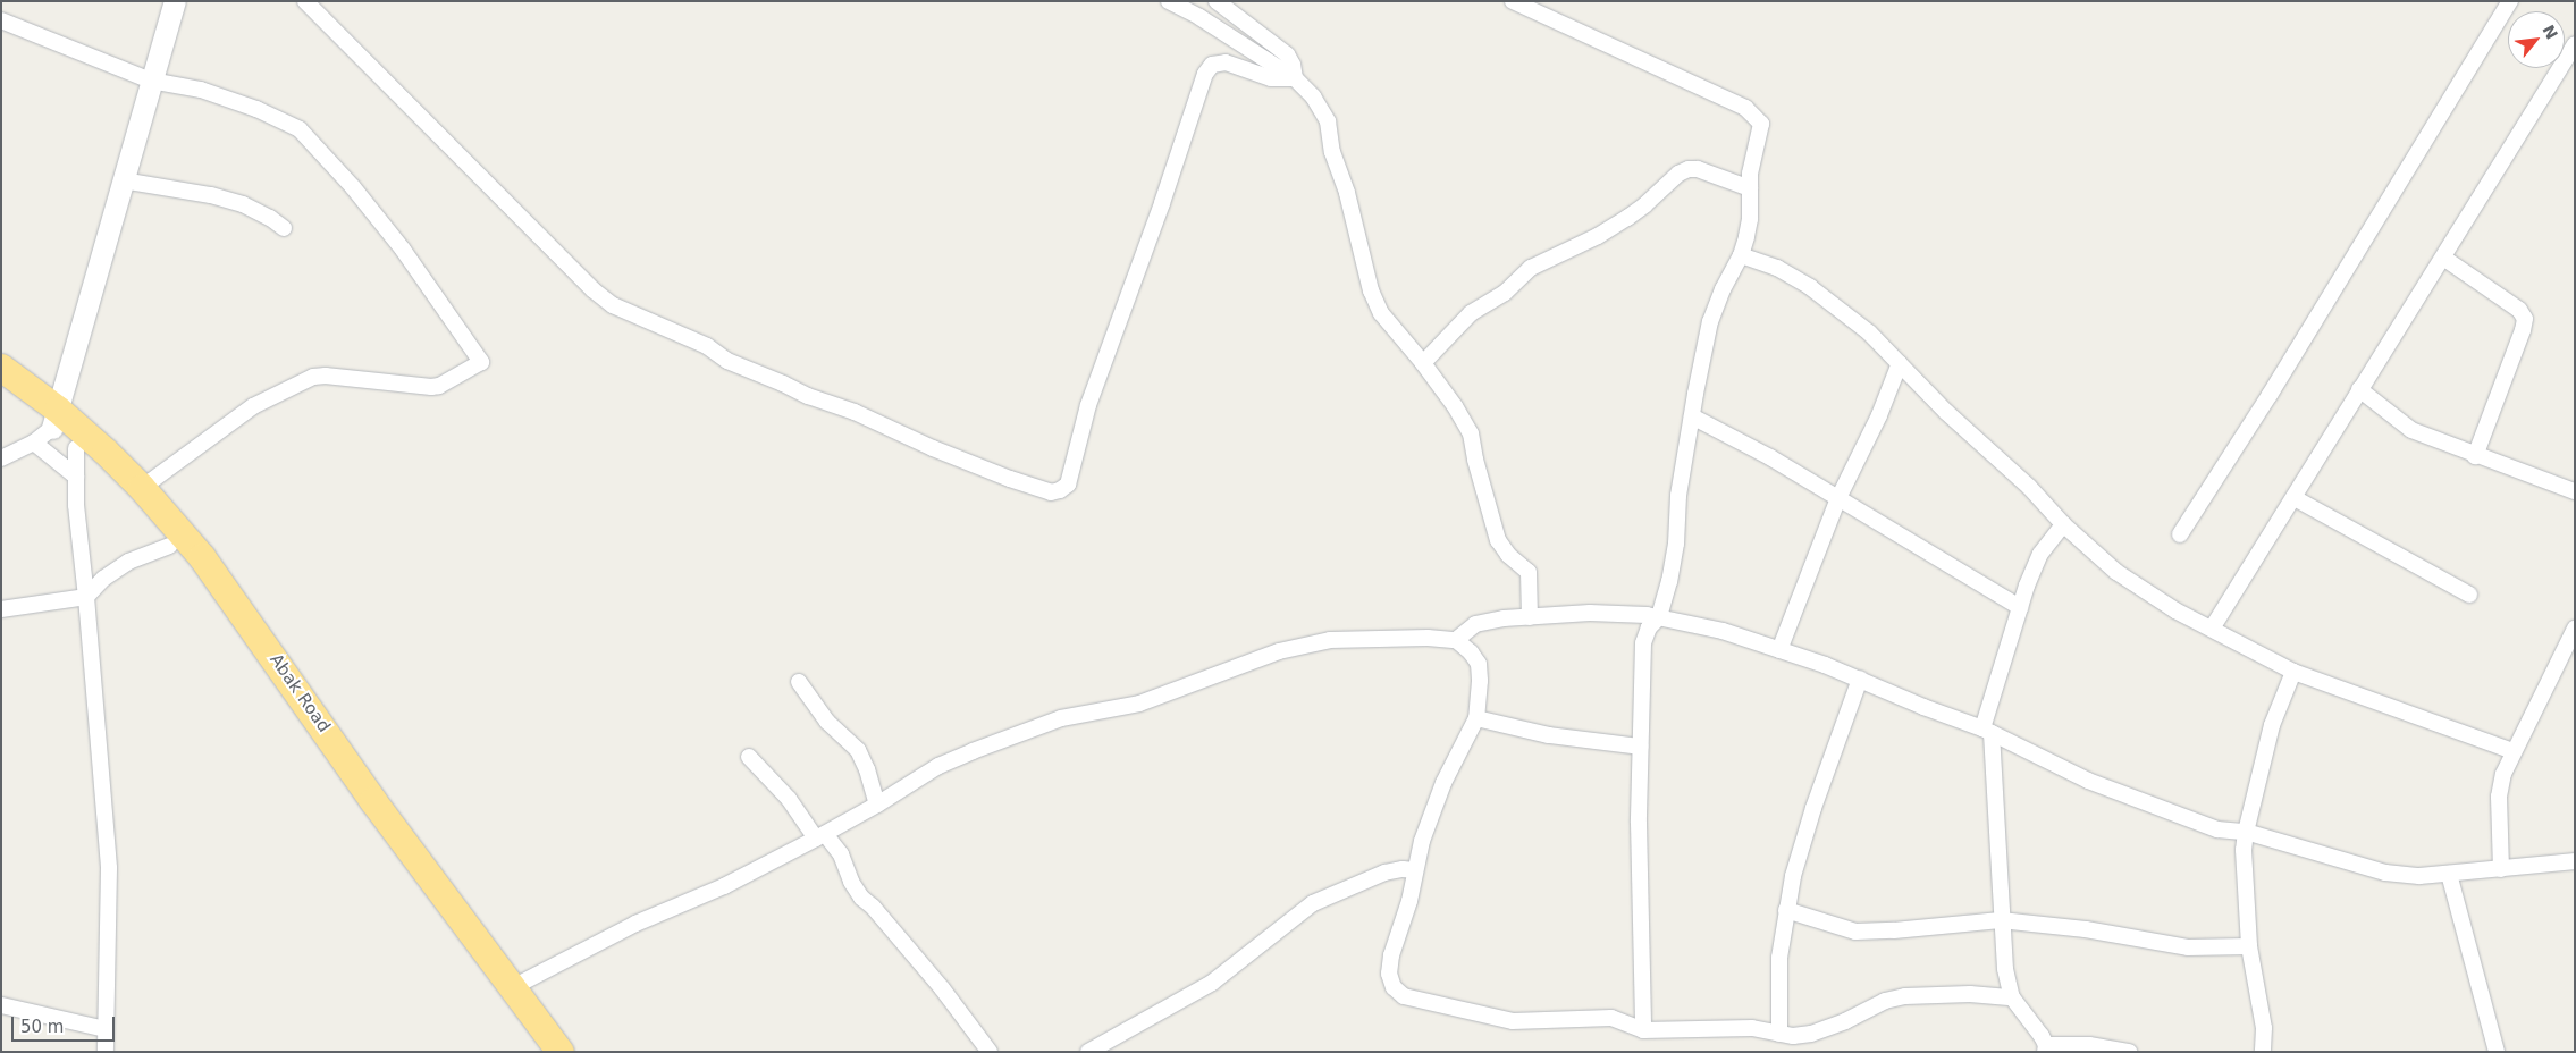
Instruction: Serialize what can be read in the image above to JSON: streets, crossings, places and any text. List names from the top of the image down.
{
  "streets": {
    "highway": ["Abak Road"]
  },
  "scale_bar": "50 m",
  "north": "top right"
}
